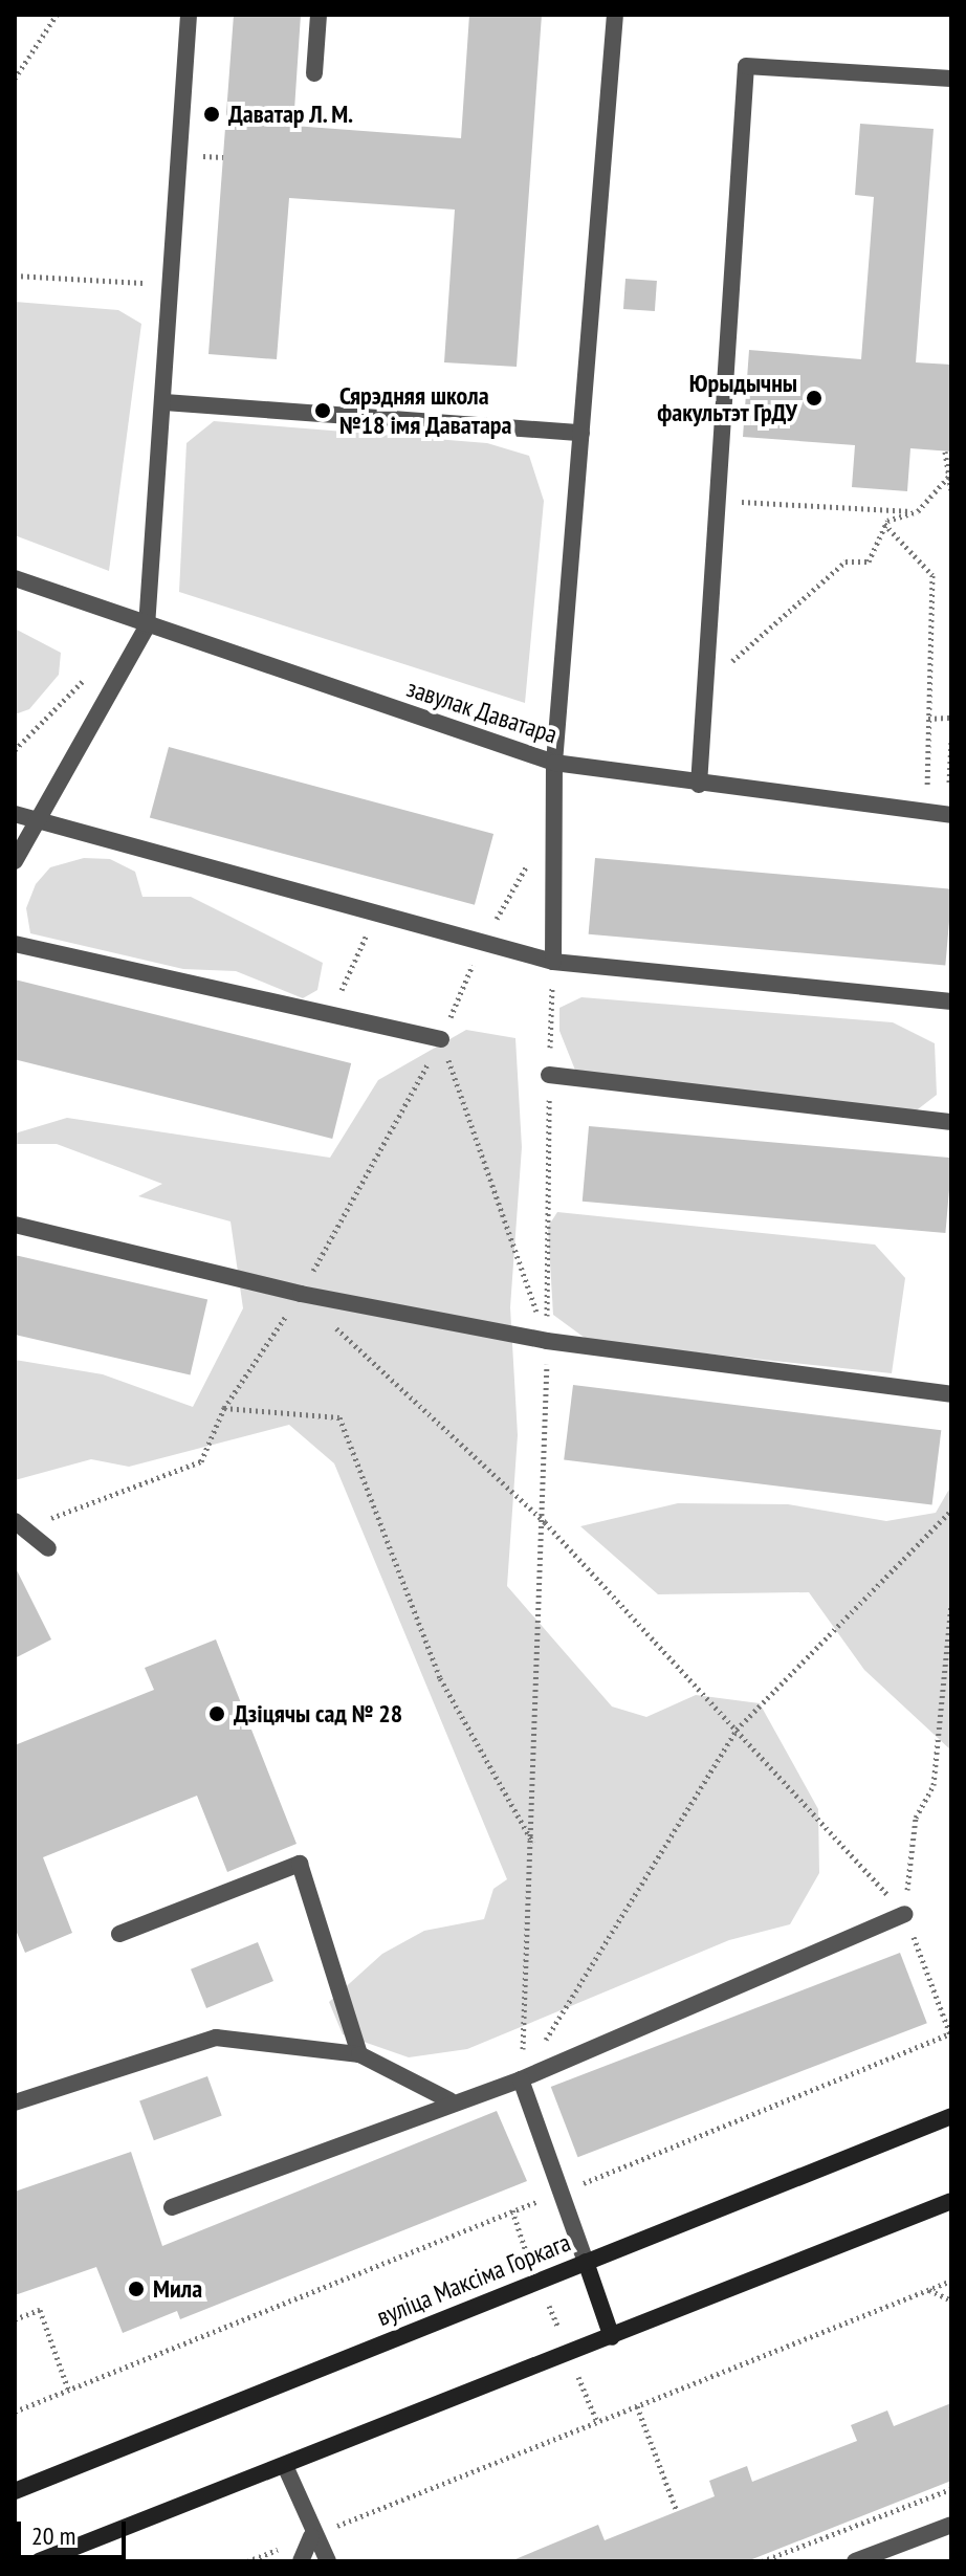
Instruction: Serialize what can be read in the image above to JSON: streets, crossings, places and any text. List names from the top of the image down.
{
  "streets": {
    "main road": ["вуліца Максіма Горкага"],
    "street": ["завулак Даватара"]
  },
  "places": [
    "Даватар Л. М.",
    "Юрыдычны факультэт ГрДУ",
    "Сярэдняя школа №18 імя Даватара",
    "Дзіцячы сад № 28",
    "Мила"
  ],
  "scale_bar": "20 m"
}
